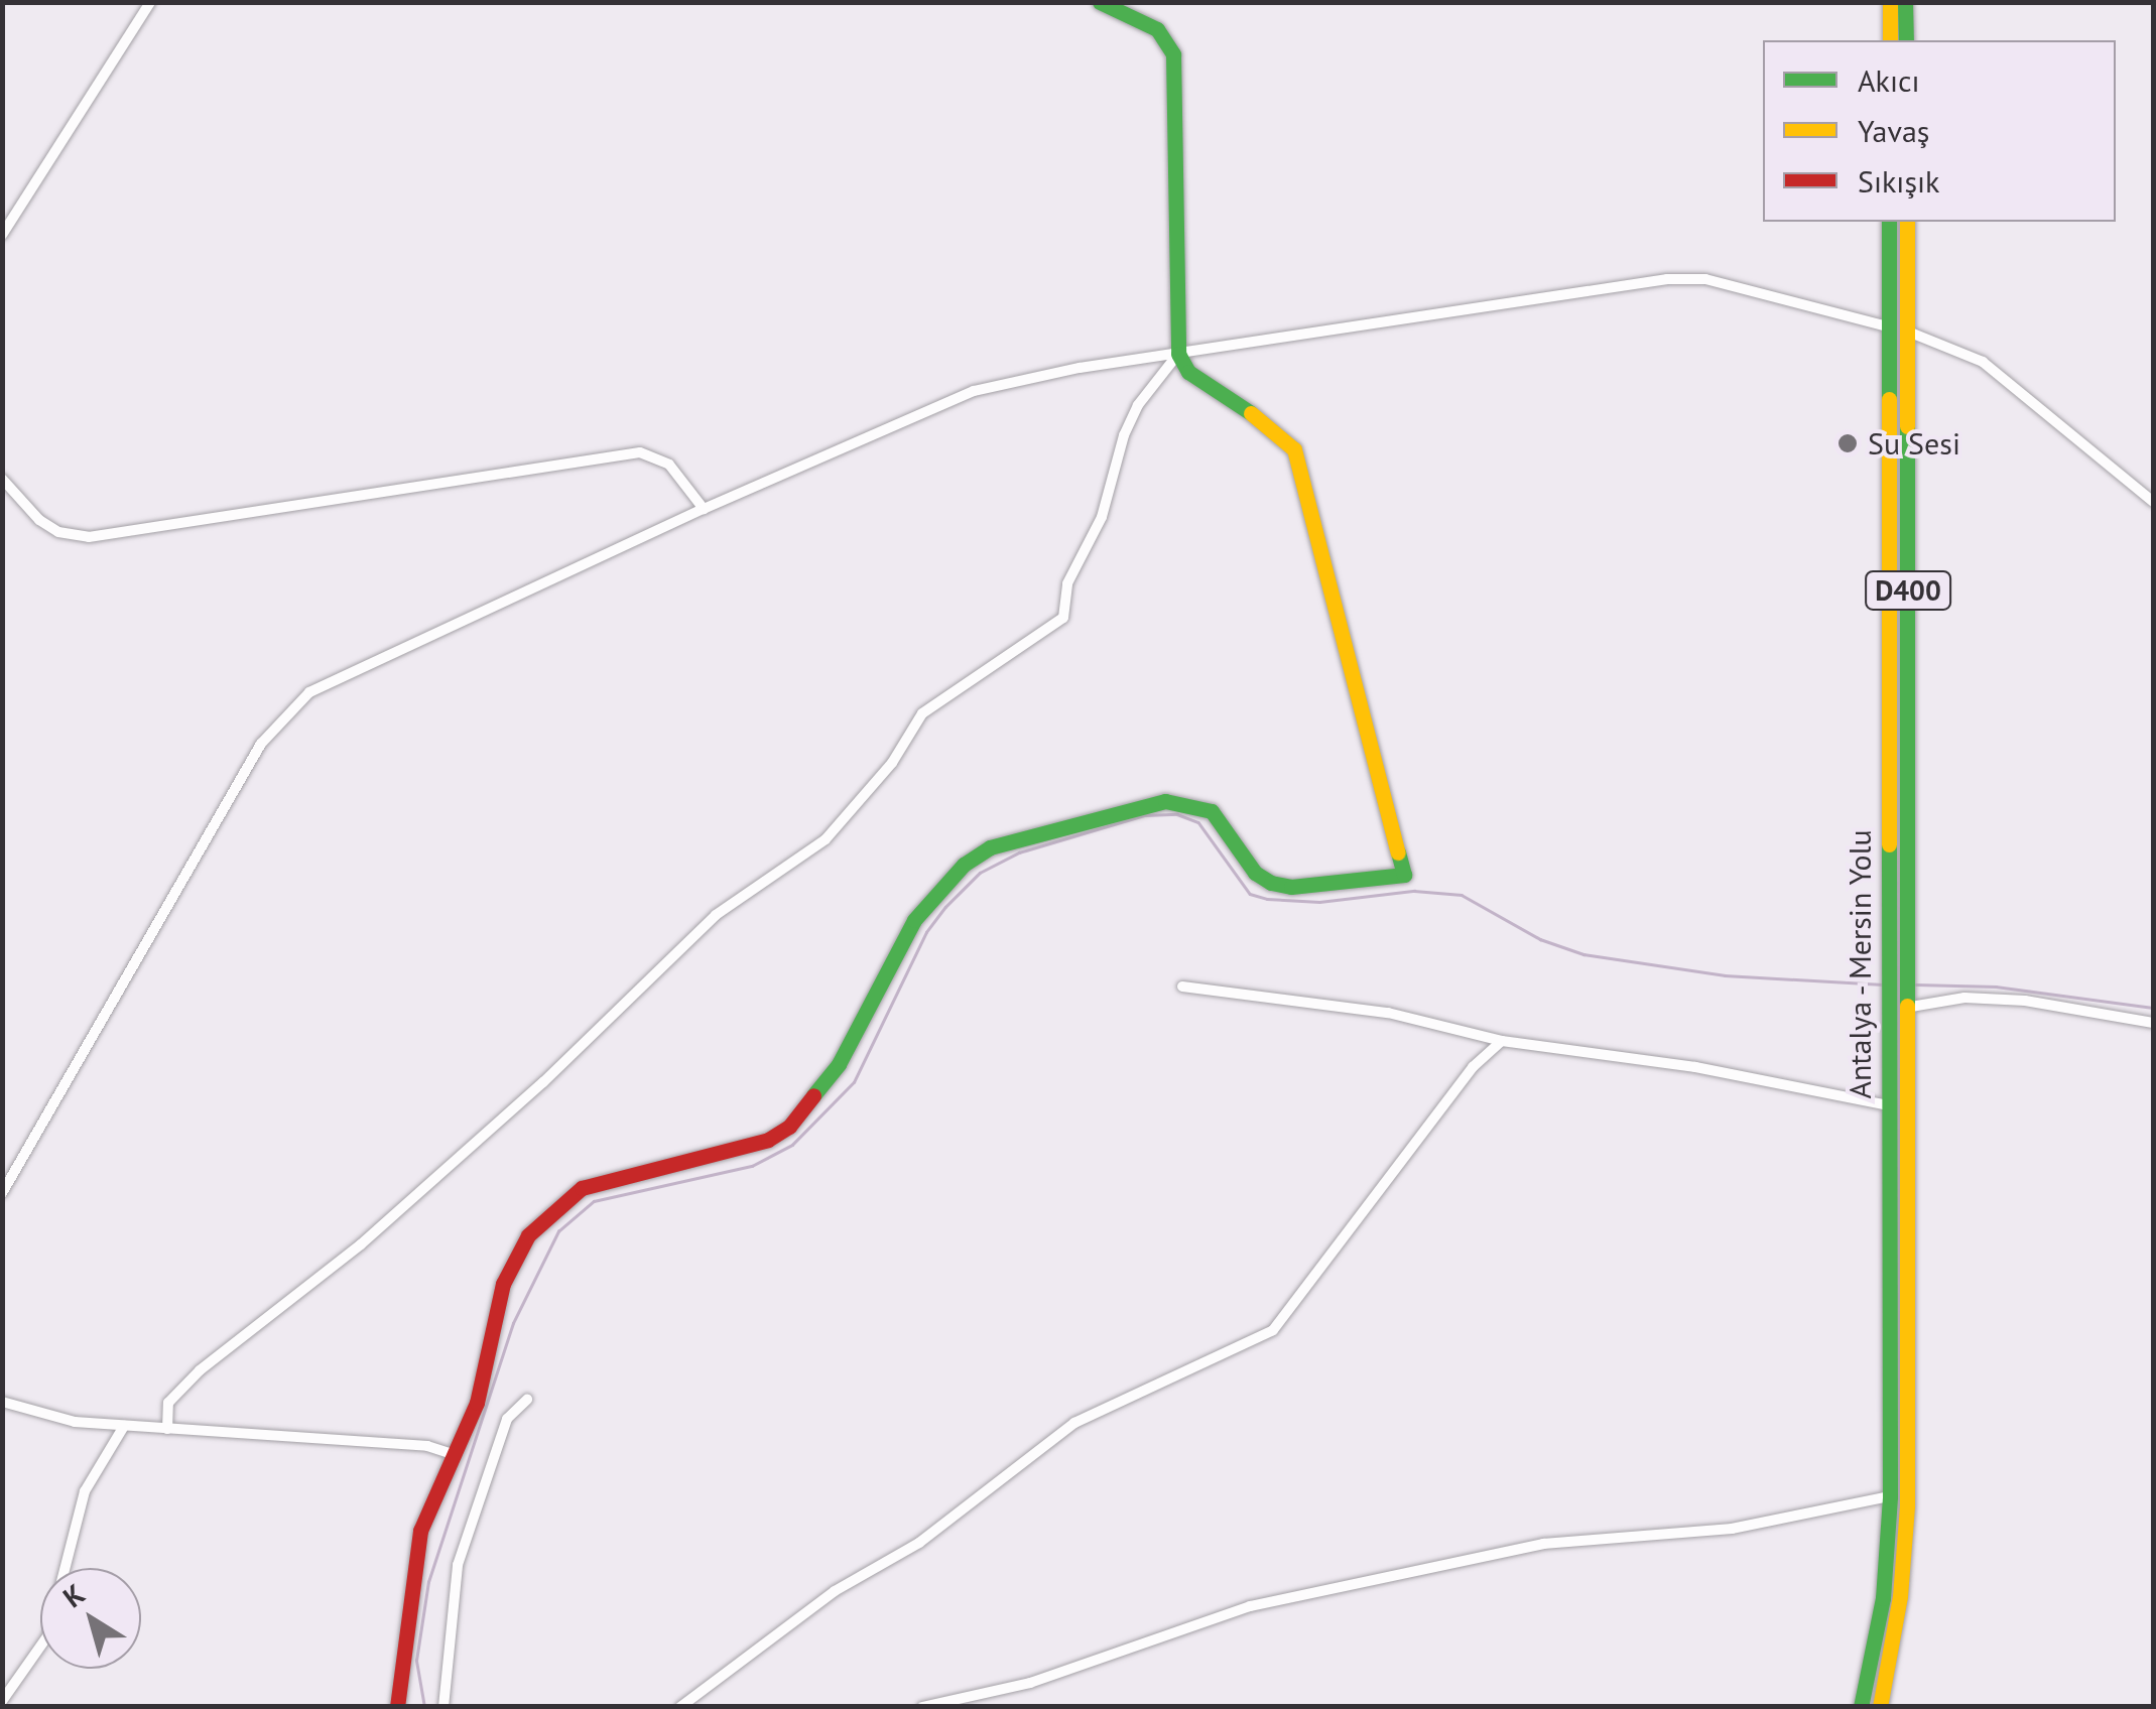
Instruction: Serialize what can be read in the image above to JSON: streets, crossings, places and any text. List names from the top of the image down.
{
  "streets": {
    "main road": ["D400", "Antalya - Mersin Yolu"]
  },
  "places": ["Su Sesi"],
  "legend": ["Akıcı", "Yavaş", "Sıkışık"],
  "north": "top left"
}
